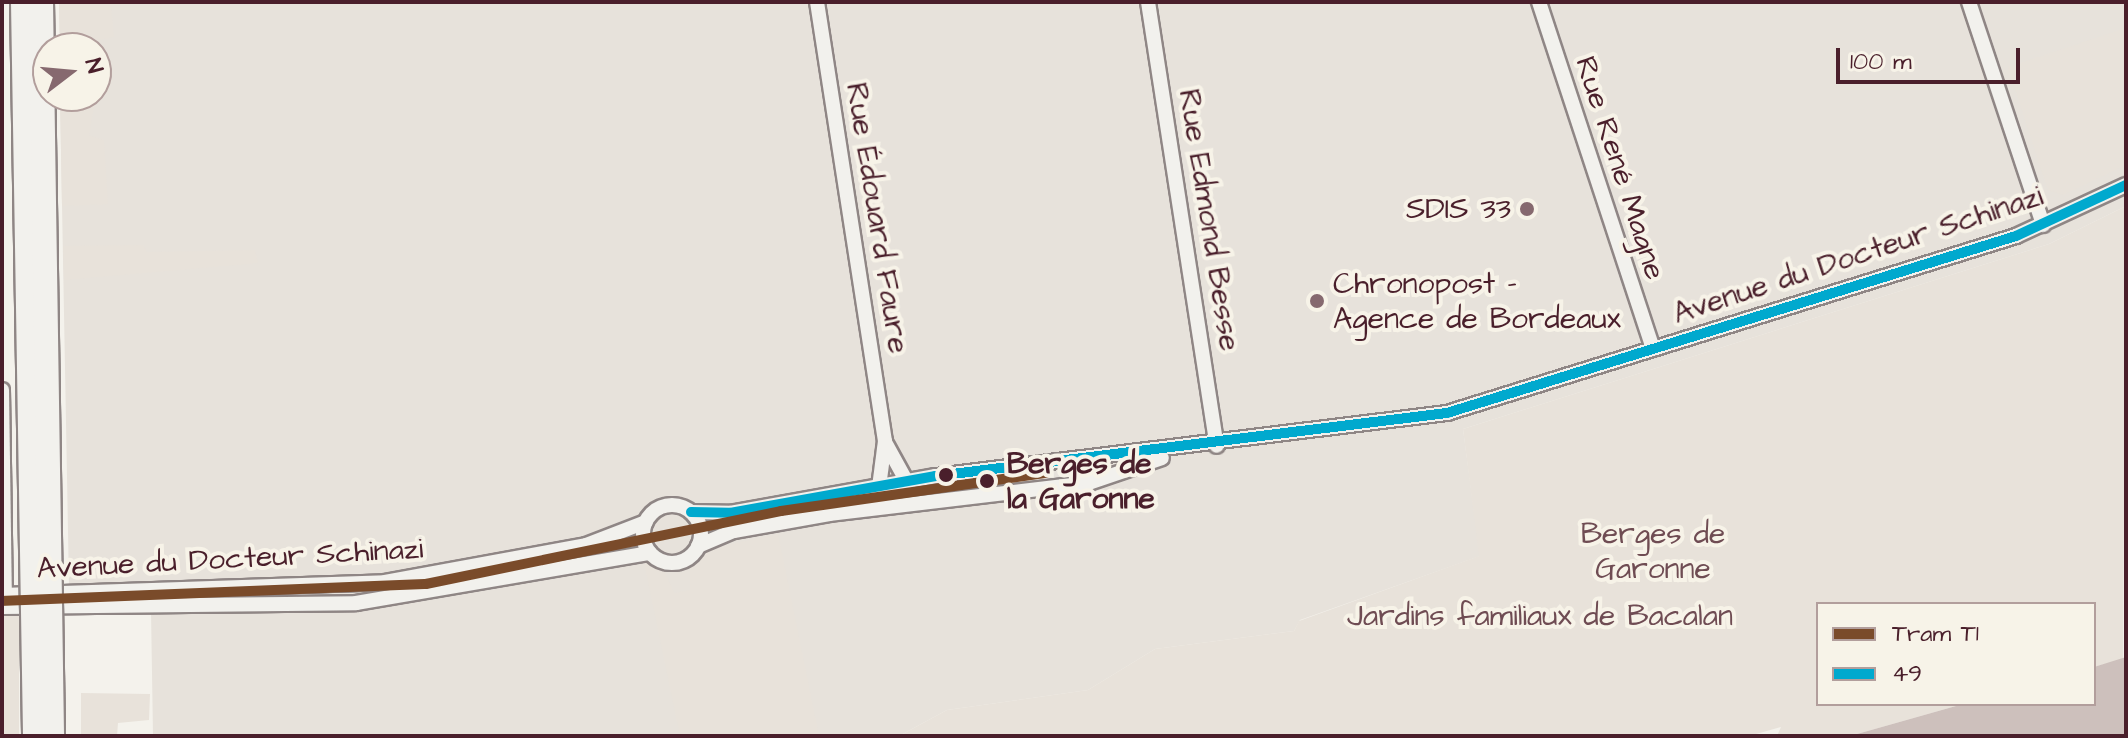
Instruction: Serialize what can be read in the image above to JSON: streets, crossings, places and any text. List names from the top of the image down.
{
  "streets": {
    "street": [
      "Rue René Magne",
      "Rue Édouard Faure",
      "Rue Edmond Besse",
      "Avenue du Docteur Schinazi"
    ]
  },
  "crossings": [
    ["Rue René Magne", "Avenue du Docteur Schinazi"],
    ["Rue Édouard Faure", "Avenue du Docteur Schinazi"],
    ["Rue Edmond Besse", "Avenue du Docteur Schinazi"]
  ],
  "parks": ["Berges de Garonne", "Jardins familiaux de Bacalan"],
  "places": ["SDIS 33", "Chronopost - Agence de Bordeaux", "Berges de la Garonne"],
  "lines": ["transit line 49", "tram line T1"],
  "legend": ["Tram T1", "49"],
  "scale_bar": "100 m",
  "north": "right"
}
